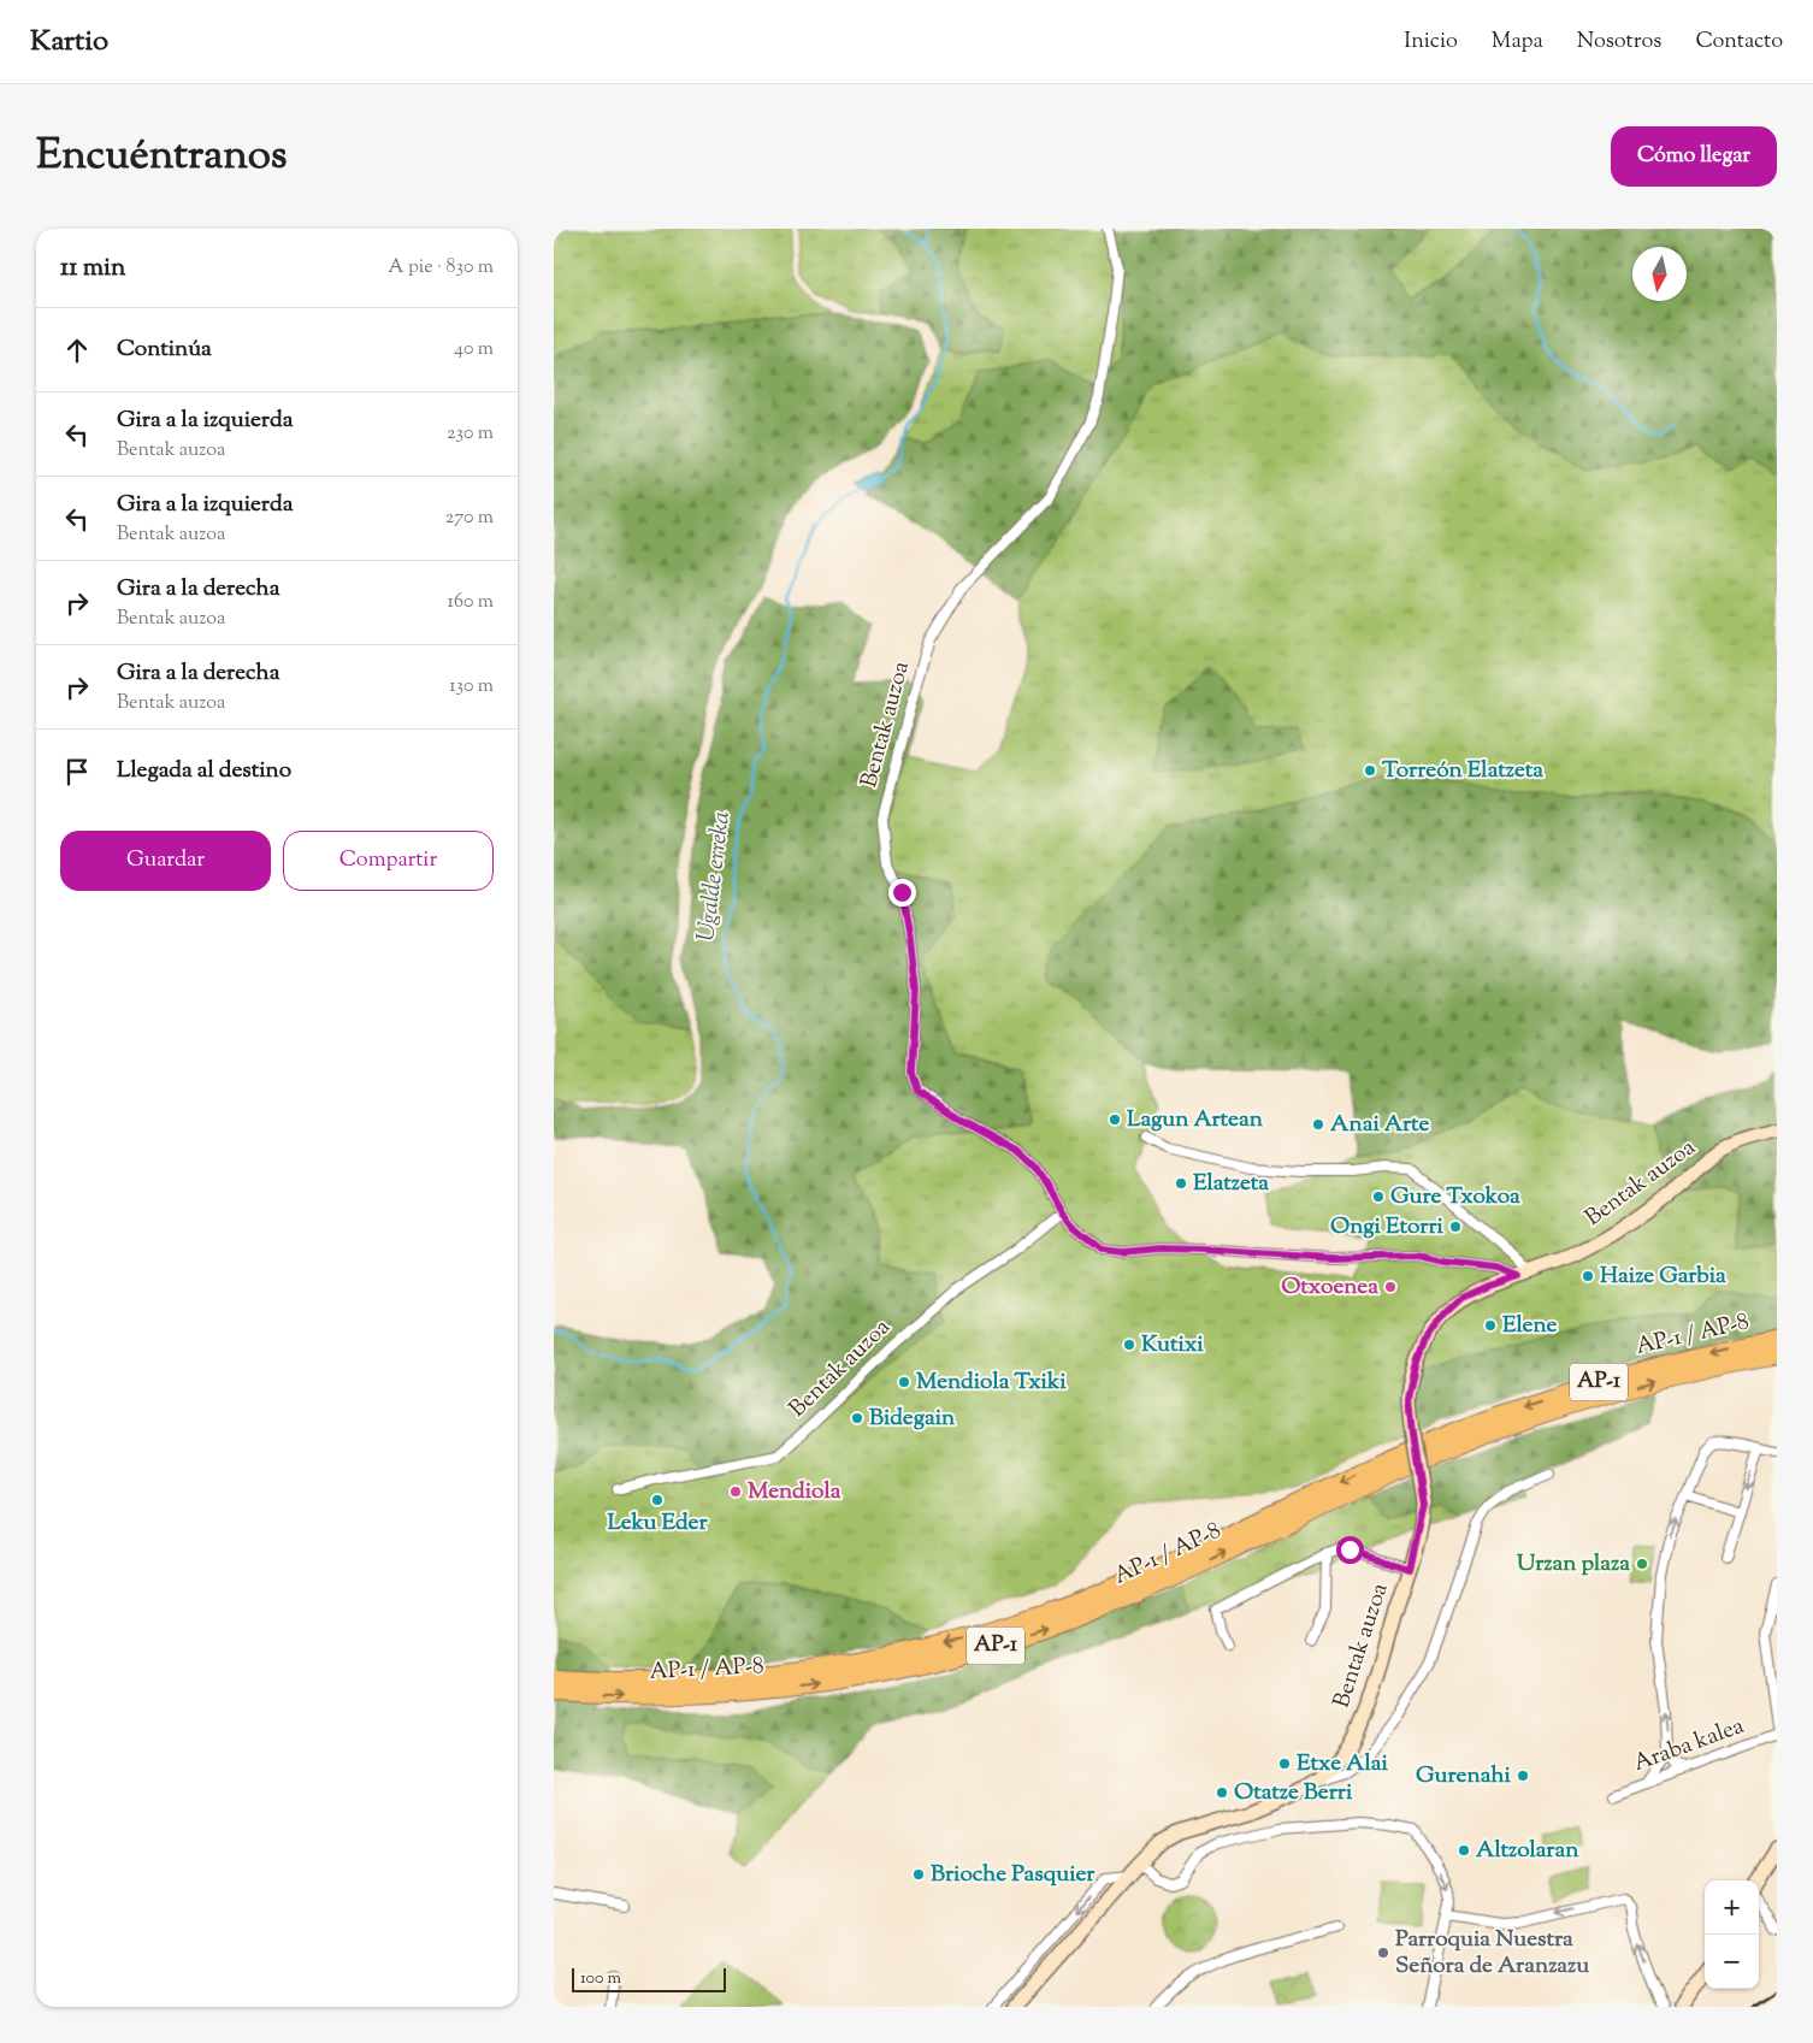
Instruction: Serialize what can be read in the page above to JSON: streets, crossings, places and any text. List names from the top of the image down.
{
  "streets": {
    "highway": ["AP-1 / AP-8", "AP-1"],
    "street": ["Bentak auzoa", "Araba kalea"]
  },
  "water": ["Ugalde erreka"],
  "places": [
    "Torreón Elatzeta",
    "Lagun Artean",
    "Anai Arte",
    "Elatzeta",
    "Gure Txokoa",
    "Ongi Etorri",
    "Haize Garbia",
    "Otxoenea",
    "Elene",
    "Kutixi",
    "Mendiola Txiki",
    "Bidegain",
    "Mendiola",
    "Leku Eder",
    "Urzan plaza",
    "Etxe Alai",
    "Gurenahi",
    "Otatze Berri",
    "Altzolaran",
    "Brioche Pasquier",
    "Parroquia Nuestra Señora de Aranzazu"
  ],
  "scale_bar": "100 m",
  "north": "bottom",
  "page": {
    "header": "Kartio",
    "nav": [
      "Inicio",
      "Mapa",
      "Nosotros",
      "Contacto"
    ],
    "title": "Encuéntranos",
    "buttons": [
      "Cómo llegar",
      ["Guardar", "Compartir"]
    ],
    "heading": ["11 min", "A pie · 830 m"],
    "list": [
      ["Continúa", "40 m"],
      ["Gira a la izquierda", "Bentak auzoa", "230 m"],
      ["Gira a la izquierda", "Bentak auzoa", "270 m"],
      ["Gira a la derecha", "Bentak auzoa", "160 m"],
      ["Gira a la derecha", "Bentak auzoa", "130 m"],
      "Llegada al destino"
    ],
    "map_buttons": ["+", "−"],
    "scale": "100 m"
  }
}
